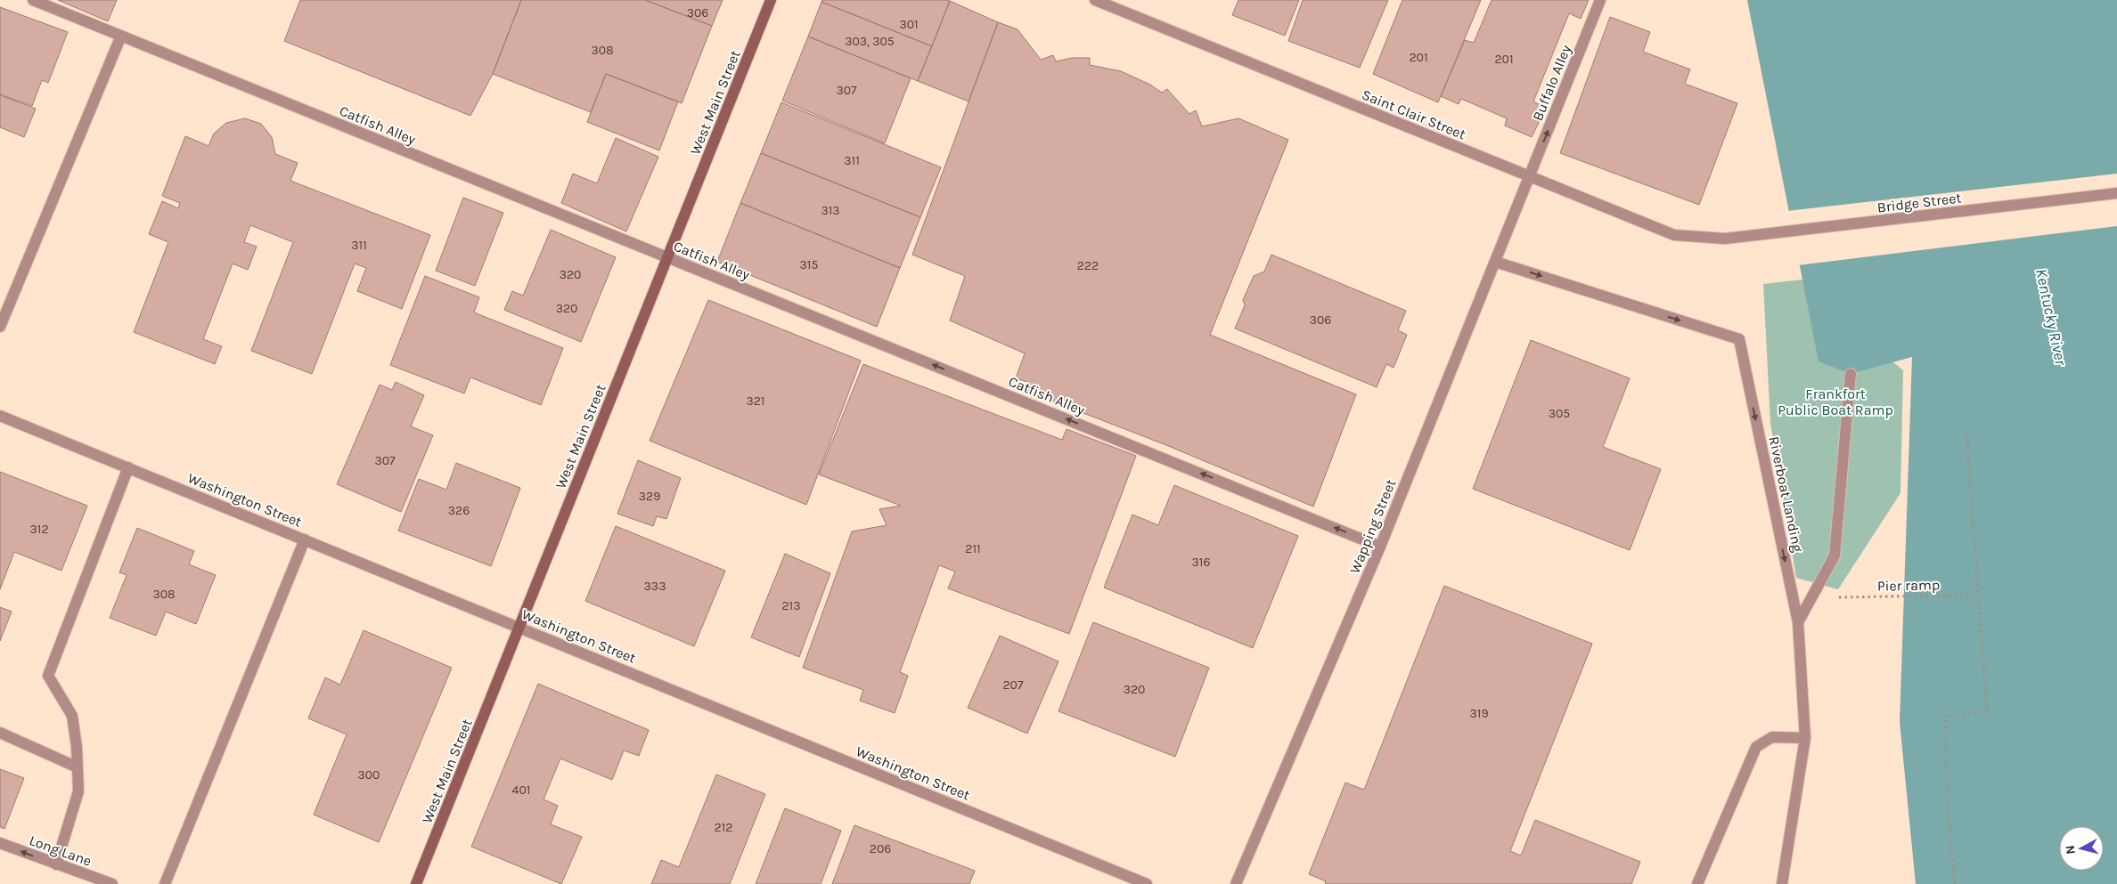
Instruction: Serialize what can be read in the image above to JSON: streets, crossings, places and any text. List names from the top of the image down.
{
  "streets": {
    "main road": ["West Main Street"],
    "street": [
      "Buffalo Alley",
      "Saint Clair Street",
      "Catfish Alley",
      "Bridge Street",
      "Riverboat Landing",
      "Washington Street",
      "Wapping Street",
      "Long Lane"
    ],
    "path": ["Pier ramp"]
  },
  "crossings": [
    ["Buffalo Alley", "Saint Clair Street"],
    ["Buffalo Alley", "Wapping Street"],
    ["West Main Street", "Catfish Alley"],
    ["West Main Street", "Washington Street"],
    ["Saint Clair Street", "Bridge Street"],
    ["Saint Clair Street", "Wapping Street"],
    ["Catfish Alley", "Wapping Street"],
    ["Riverboat Landing", "Wapping Street"]
  ],
  "one_way": ["Buffalo Alley", "Catfish Alley", "Riverboat Landing"],
  "water": ["Kentucky River"],
  "parks": ["Frankfort Public Boat Ramp"],
  "house_numbers": [
    "306",
    "301",
    "303, 305",
    "308",
    "201",
    "201",
    "307",
    "311",
    "313",
    "311",
    "315",
    "222",
    "320",
    "320",
    "306",
    "321",
    "305",
    "307",
    "329",
    "326",
    "312",
    "211",
    "316",
    "333",
    "308",
    "213",
    "207",
    "320",
    "319",
    "300",
    "401",
    "212",
    "206"
  ],
  "north": "left"
}
